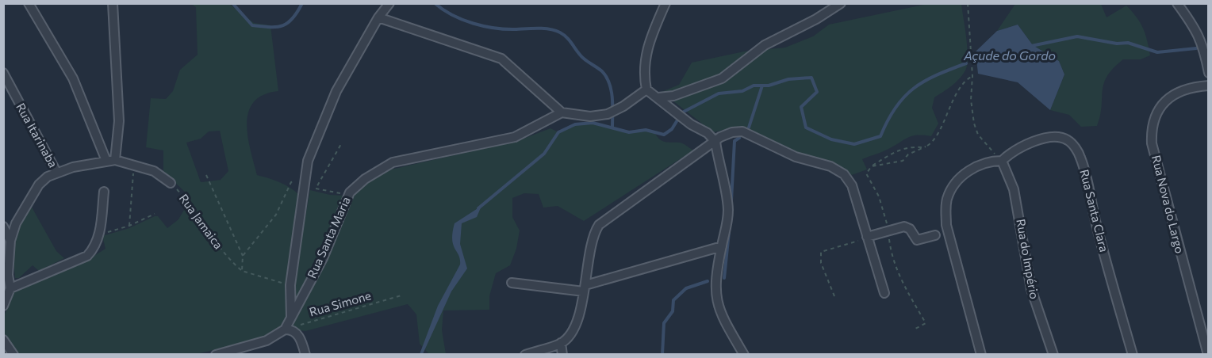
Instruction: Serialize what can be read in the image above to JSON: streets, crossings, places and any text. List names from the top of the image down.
{
  "streets": {
    "street": [
      "Rua Itarinaba",
      "Rua Nova do Largo",
      "Rua Santa Clara",
      "Rua Jamaica",
      "Rua Santa Maria",
      "Rua do Império"
    ],
    "path": ["Rua Simone"]
  },
  "crossings": [
    ["Rua Itarinaba", "Rua Jamaica"],
    ["Rua Santa Clara", "Rua do Império"],
    ["Rua Santa Maria", "Rua Simone"]
  ],
  "water": ["Açude do Gordo"]
}
